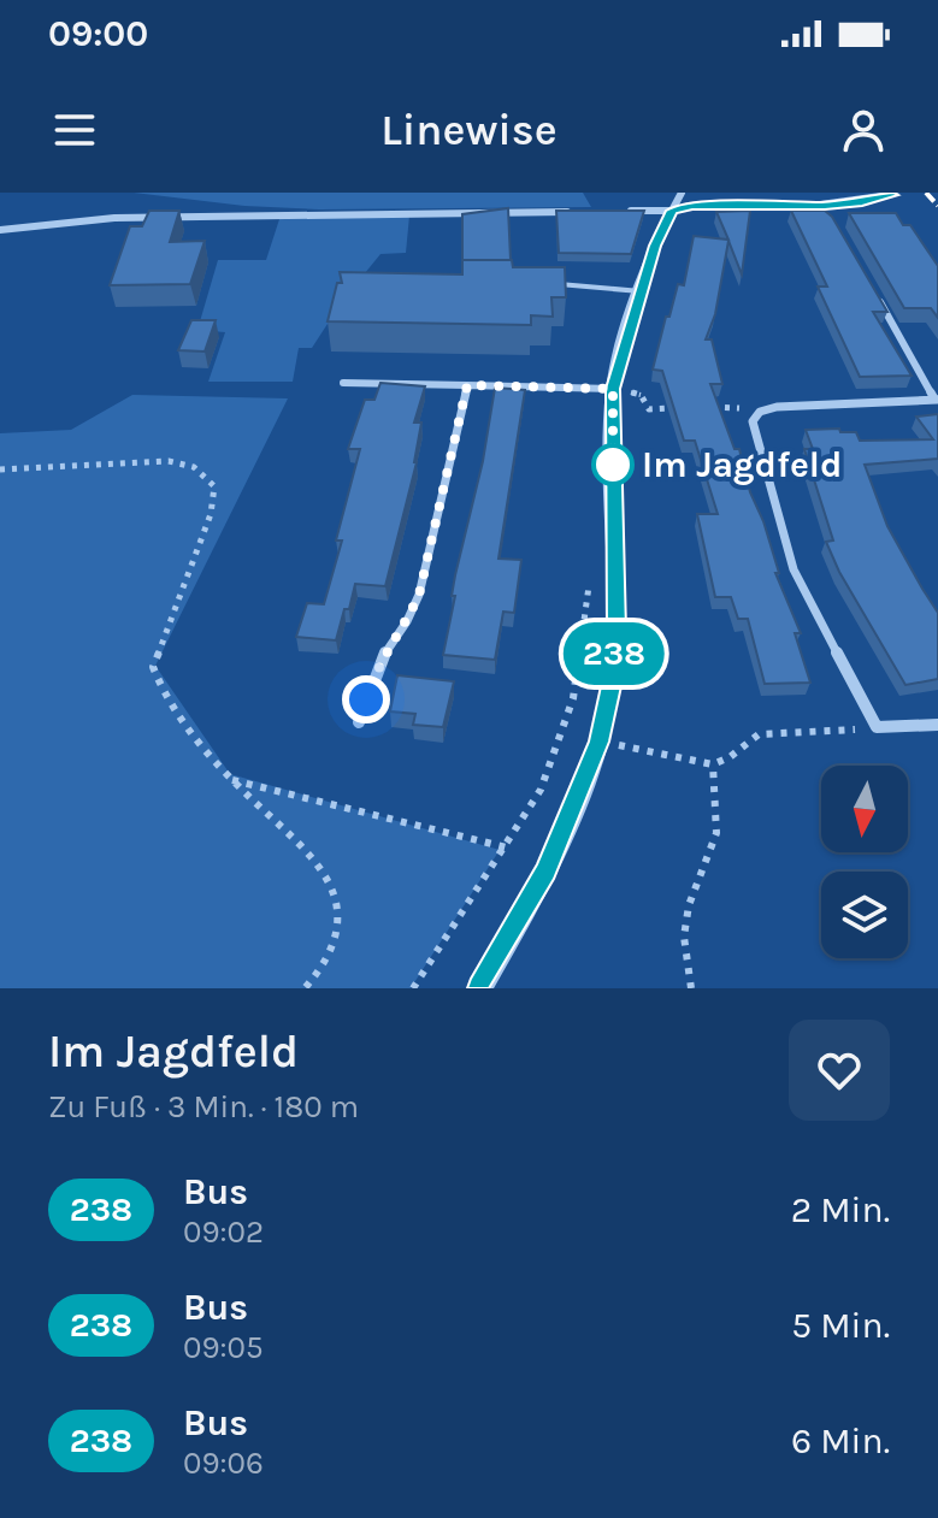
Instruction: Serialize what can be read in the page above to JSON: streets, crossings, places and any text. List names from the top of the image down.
{
  "places": ["Im Jagdfeld"],
  "lines": ["bus line 238"],
  "north": "bottom",
  "page": {
    "status": "09:00",
    "header": "Linewise",
    "on_map": "238",
    "heading": ["Im Jagdfeld", "Zu Fuß · 3 Min. · 180 m"],
    "list": [
      {
        "mark": "238",
        "name": "Bus",
        "note": "09:02",
        "value": "2 Min."
      },
      {
        "mark": "238",
        "name": "Bus",
        "note": "09:05",
        "value": "5 Min."
      },
      {
        "mark": "238",
        "name": "Bus",
        "note": "09:06",
        "value": "6 Min."
      }
    ]
  }
}
